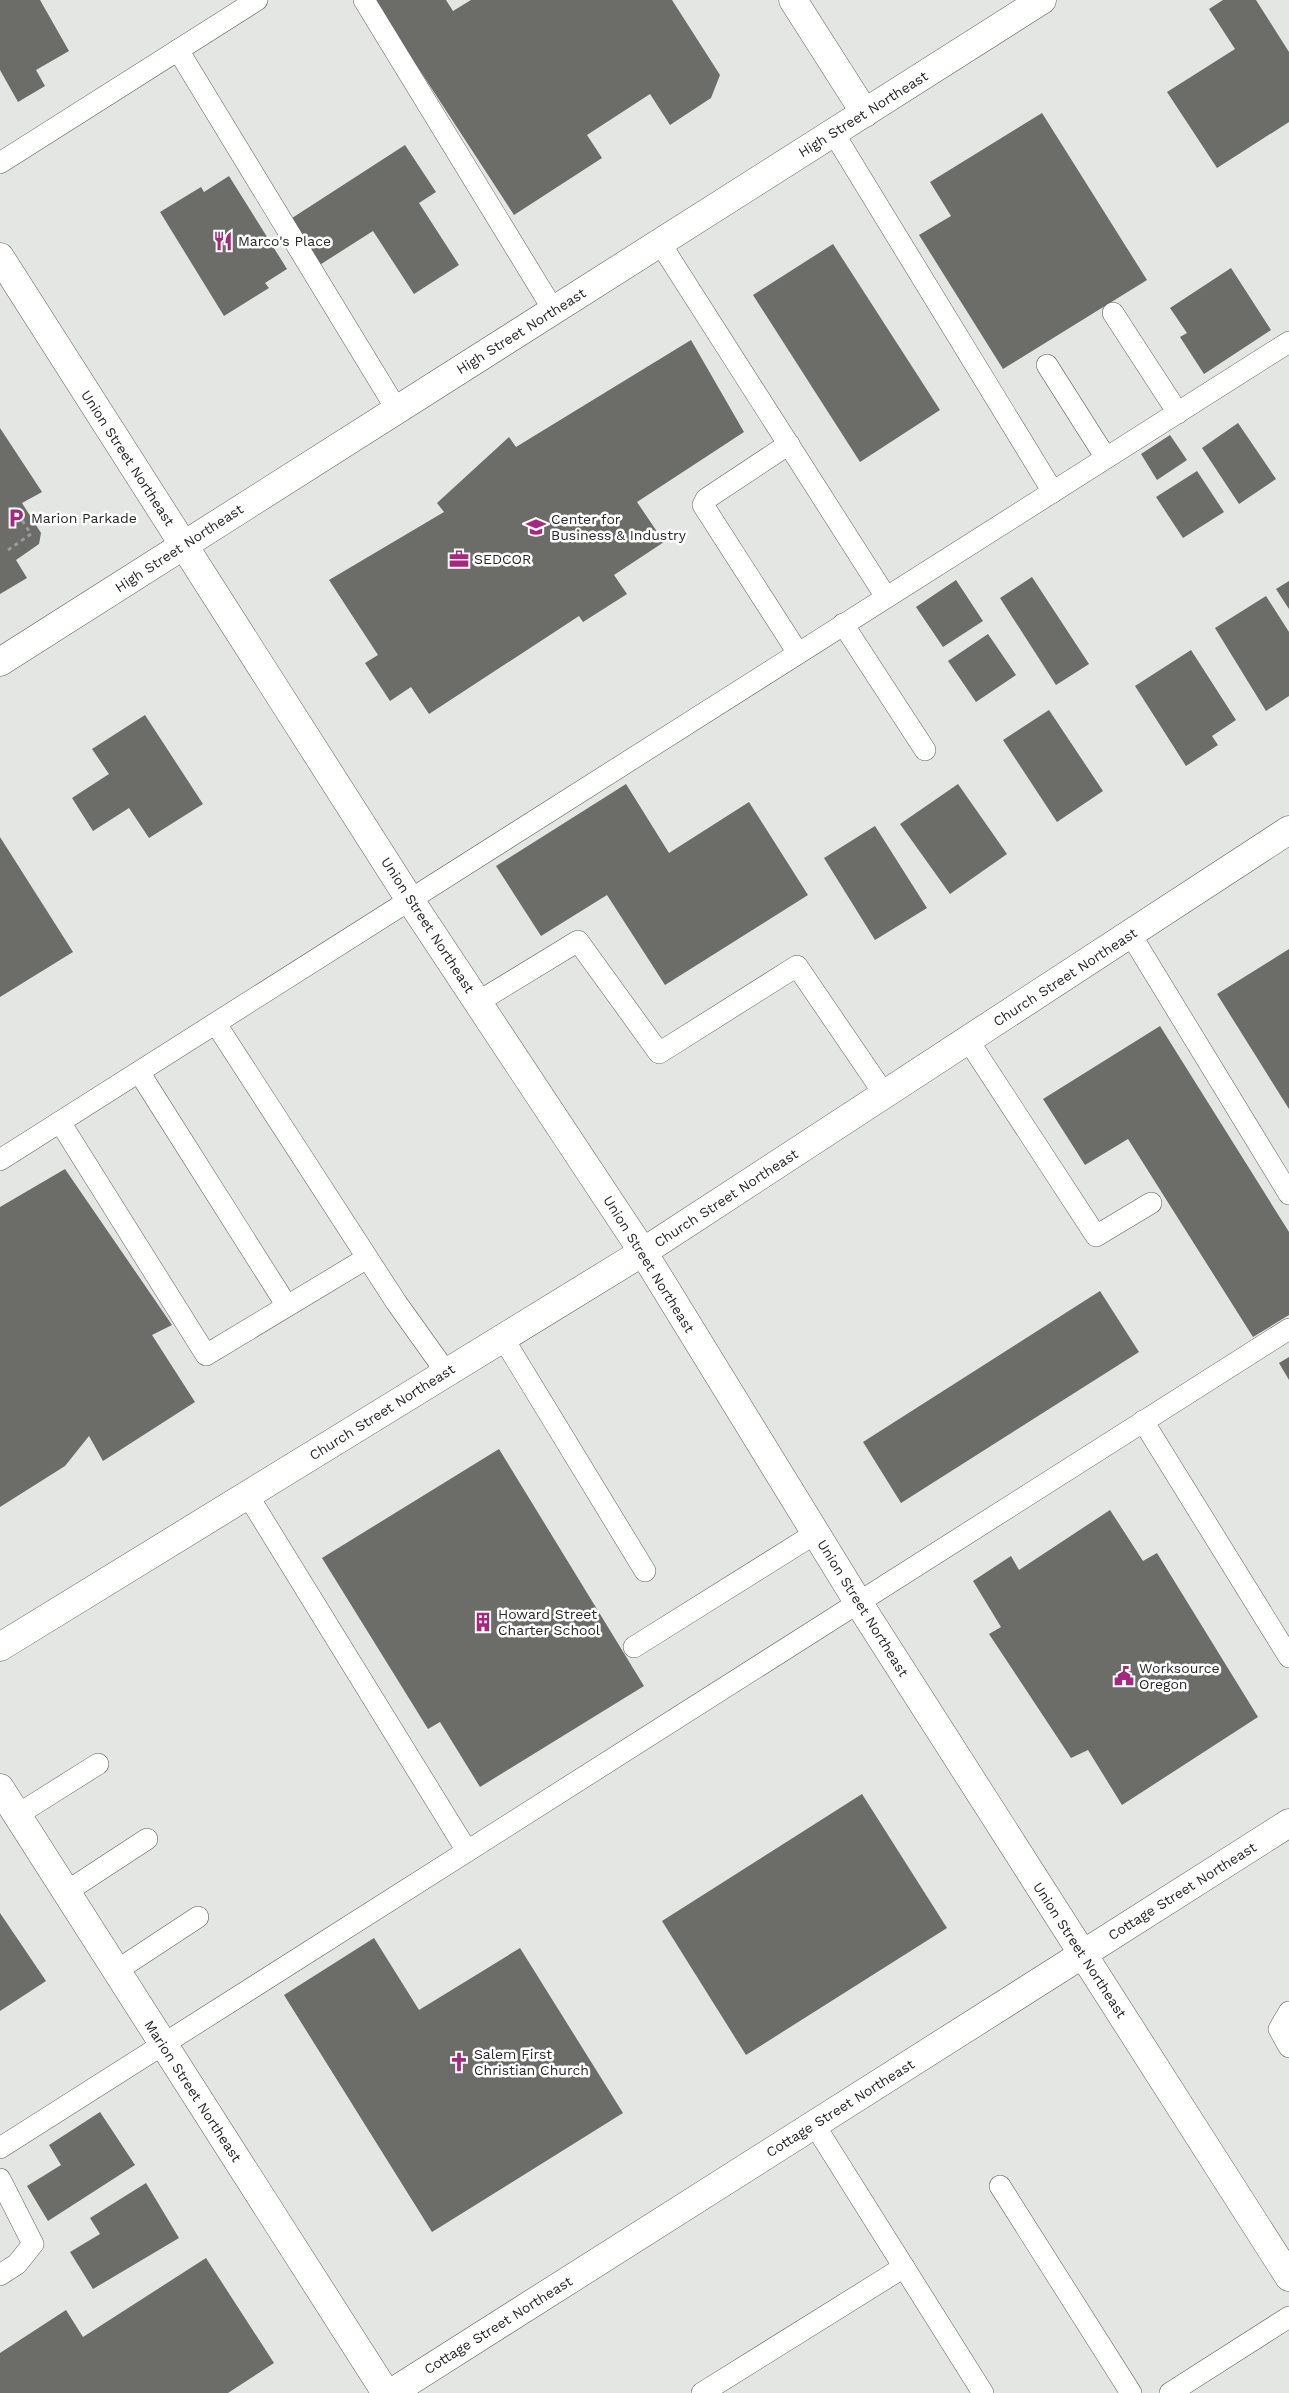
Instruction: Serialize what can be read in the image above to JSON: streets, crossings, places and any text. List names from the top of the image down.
{
  "streets": {
    "street": [
      "High Street Northeast",
      "Union Street Northeast",
      "Church Street Northeast",
      "Cottage Street Northeast",
      "Marion Street Northeast"
    ]
  },
  "crossings": [
    ["High Street Northeast", "Union Street Northeast"],
    ["Union Street Northeast", "Church Street Northeast"],
    ["Union Street Northeast", "Cottage Street Northeast"]
  ],
  "places": {
    "restaurant": ["Marco's Place"],
    "parking": ["Marion Parkade"],
    "school or university": ["Center for Business & Industry"],
    "office": ["SEDCOR"],
    "building": ["Howard Street Charter School"],
    "public building": ["Worksource Oregon"],
    "church": ["Salem First Christian Church"]
  }
}
